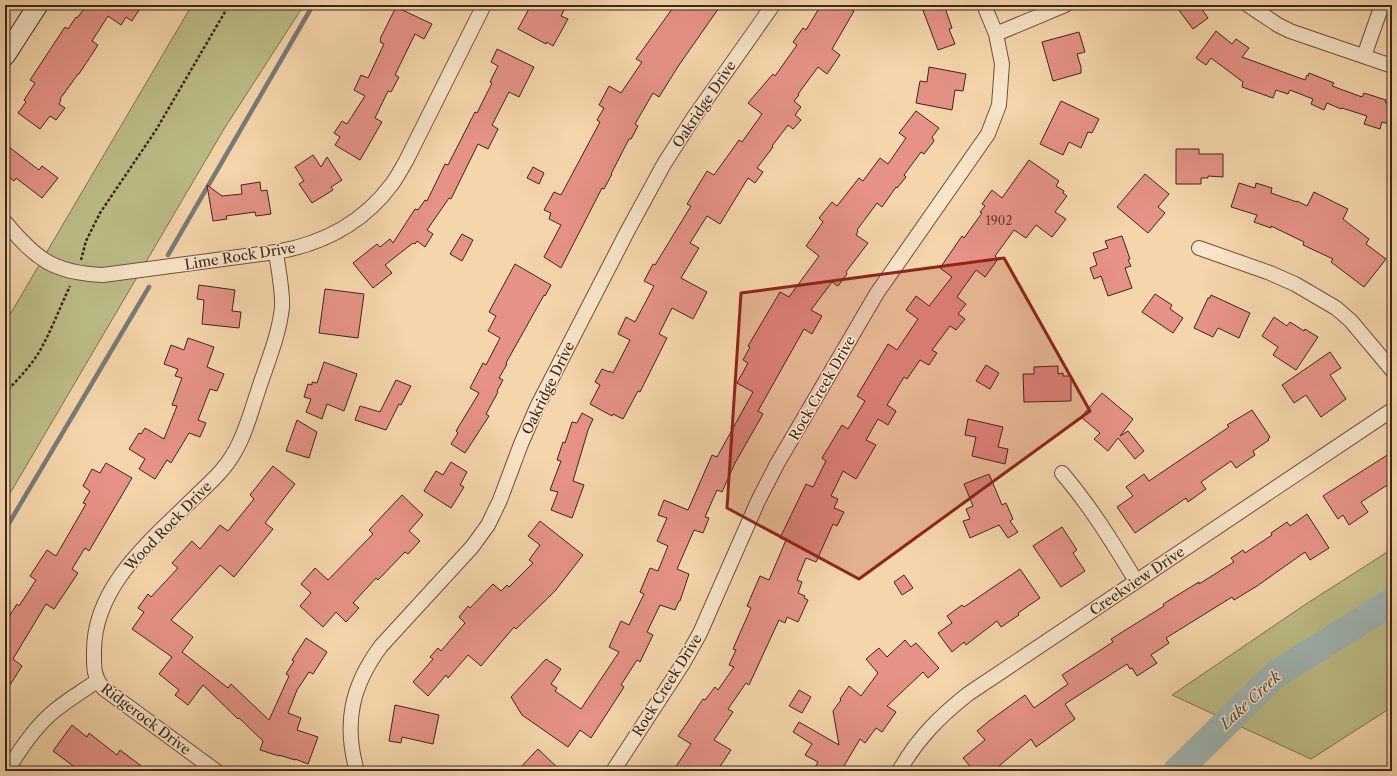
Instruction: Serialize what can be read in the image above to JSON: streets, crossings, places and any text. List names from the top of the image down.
{
  "streets": {
    "street": [
      "Oakridge Drive",
      "Lime Rock Drive",
      "Rock Creek Drive",
      "Wood Rock Drive",
      "Creekview Drive",
      "Ridgerock Drive"
    ]
  },
  "crossings": [
    ["Lime Rock Drive", "Wood Rock Drive"],
    ["Wood Rock Drive", "Ridgerock Drive"]
  ],
  "water": ["Lake Creek"],
  "house_numbers": ["1902"]
}
